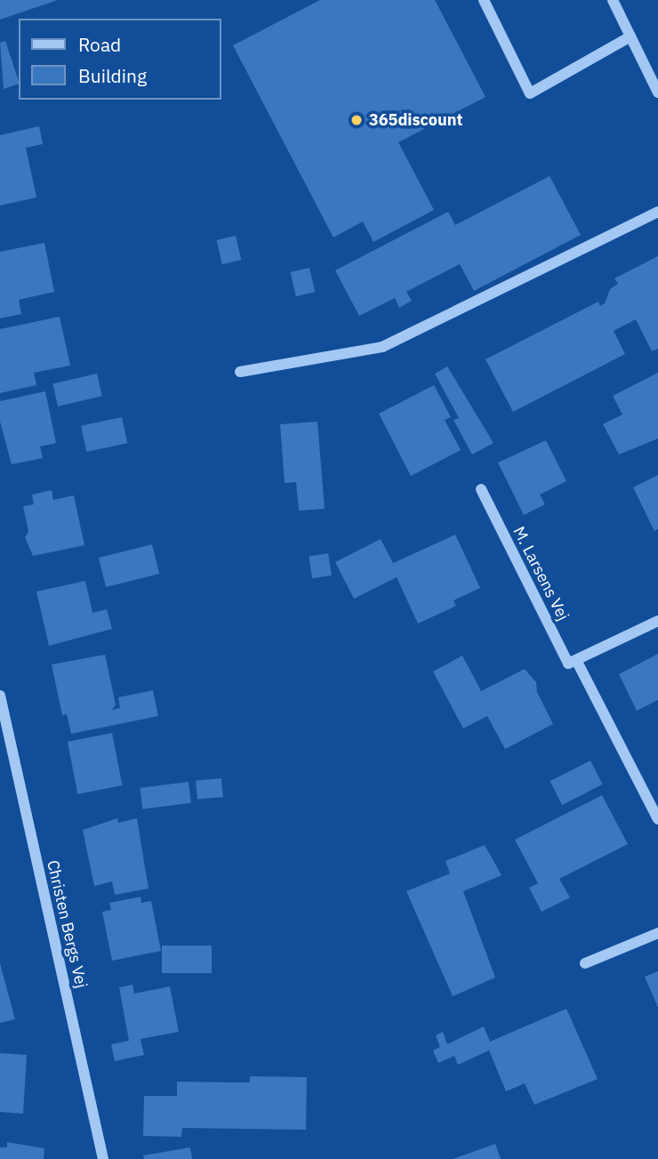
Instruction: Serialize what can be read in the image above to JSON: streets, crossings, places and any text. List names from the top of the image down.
{
  "streets": {
    "street": ["M. Larsens Vej", "Christen Bergs Vej"]
  },
  "places": ["365discount"],
  "legend": ["Road", "Building"]
}
